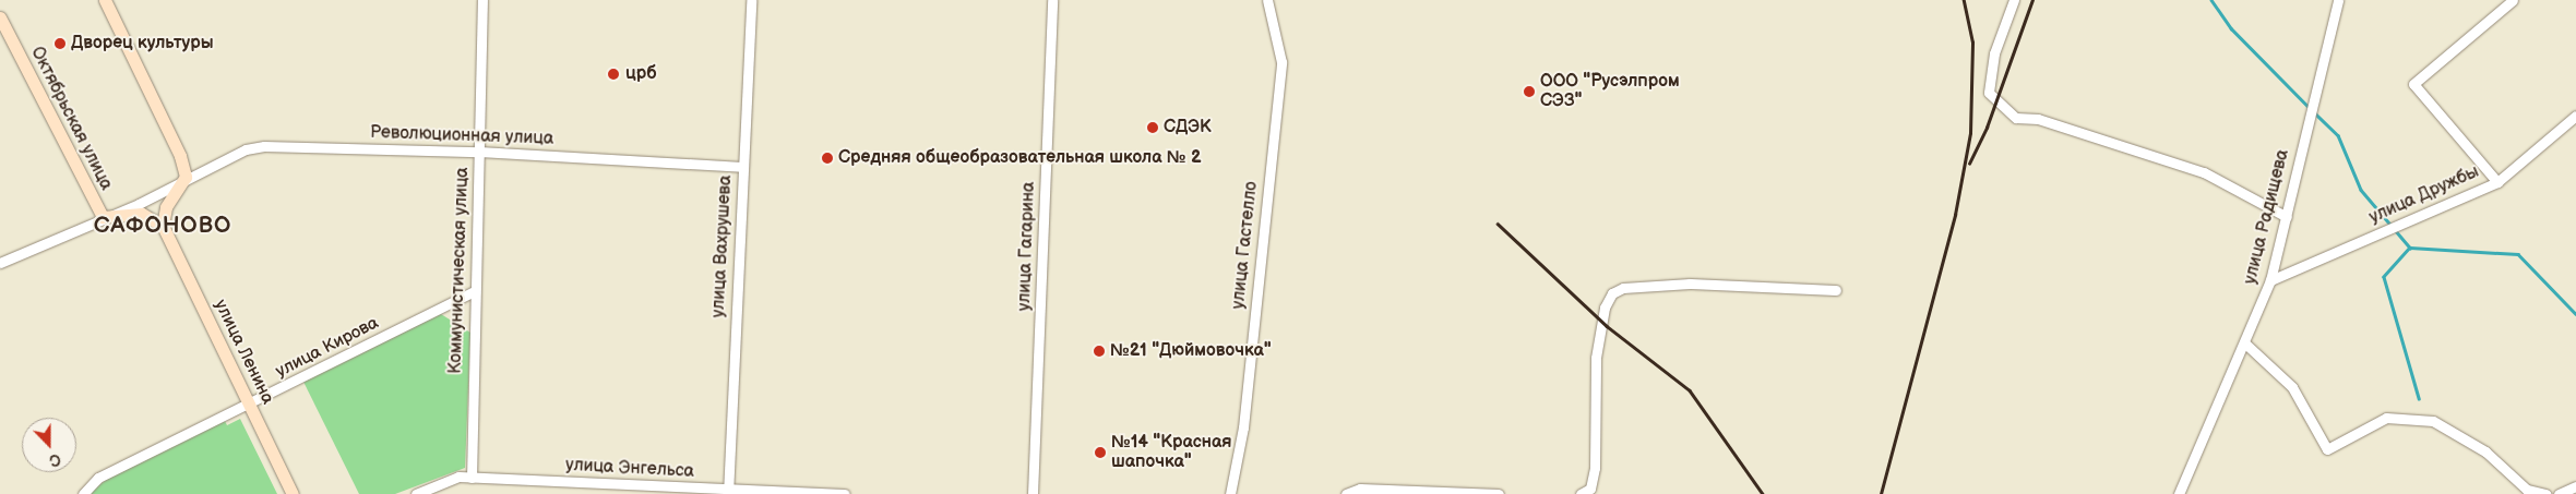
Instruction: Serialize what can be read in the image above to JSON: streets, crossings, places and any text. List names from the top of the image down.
{
  "streets": {
    "main road": ["Октябрьская улица", "улица Ленина"],
    "street": [
      "Революционная улица",
      "улица Дружбы",
      "улица Радищева",
      "улица Гастелло",
      "улица Вахрушева",
      "улица Гагарина",
      "Коммунистическая улица",
      "улица Кирова",
      "улица Энгельса"
    ]
  },
  "crossings": [
    ["Октябрьская улица", "Революционная улица"],
    ["Октябрьская улица", "улица Ленина"],
    ["Революционная улица", "улица Вахрушева"],
    ["Революционная улица", "Коммунистическая улица"],
    ["улица Дружбы", "улица Радищева"],
    ["улица Вахрушева", "улица Энгельса"],
    ["Коммунистическая улица", "улица Кирова"],
    ["Коммунистическая улица", "улица Энгельса"],
    ["улица Кирова", "улица Ленина"]
  ],
  "districts": ["САФОНОВО"],
  "places": [
    "Дворец культуры",
    "црб",
    "ООО \"Русэлпром СЭЗ\"",
    "СДЭК",
    "Средняя общеобразовательная школа № 2",
    "№21 \"Дюймовочка\"",
    "№14 \"Красная шапочка\""
  ],
  "north": "bottom"
}
